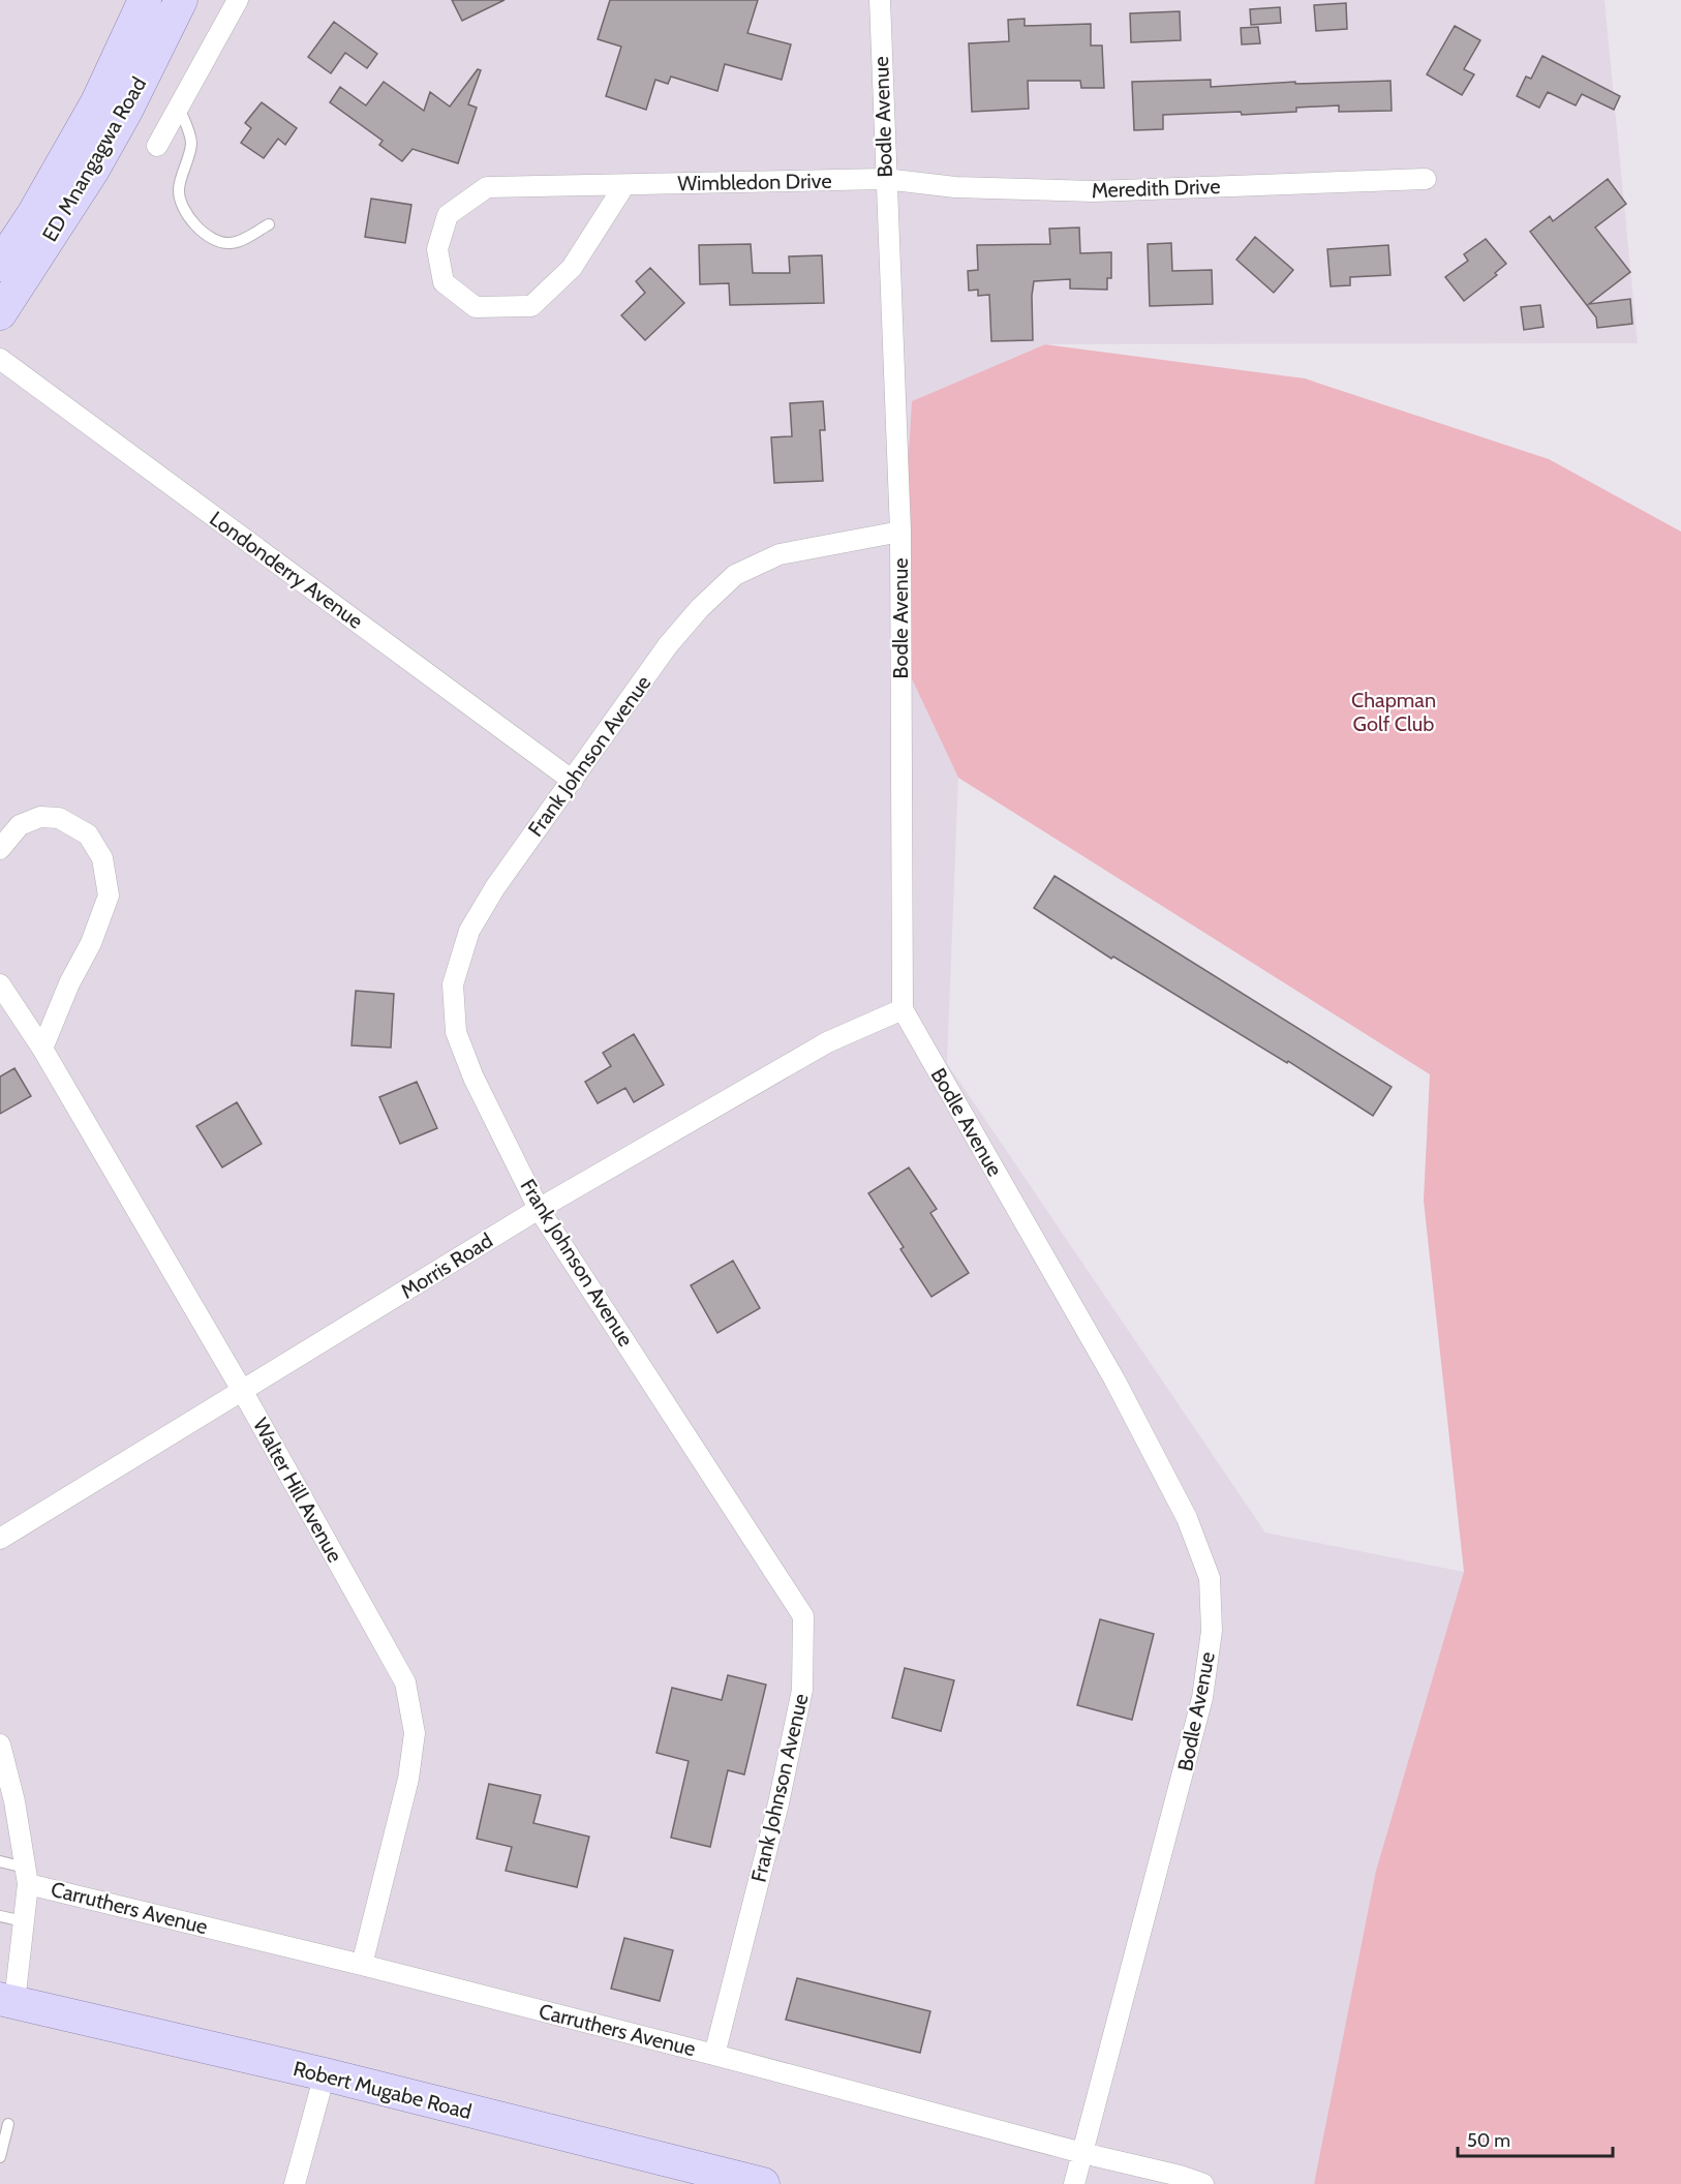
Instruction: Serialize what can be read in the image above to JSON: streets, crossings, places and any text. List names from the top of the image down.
{
  "streets": {
    "main road": ["ED Mnangagwa Road", "Robert Mugabe Road"],
    "street": [
      "Bodle Avenue",
      "Wimbledon Drive",
      "Meredith Drive",
      "Londonderry Avenue",
      "Frank Johnson Avenue",
      "Morris Road",
      "Walter Hill Avenue",
      "Carruthers Avenue"
    ]
  },
  "crossings": [
    ["Bodle Avenue", "Wimbledon Drive"],
    ["Bodle Avenue", "Meredith Drive"],
    ["Bodle Avenue", "Frank Johnson Avenue"],
    ["Bodle Avenue", "Morris Road"],
    ["Bodle Avenue", "Carruthers Avenue"],
    ["Wimbledon Drive", "Meredith Drive"],
    ["Londonderry Avenue", "Frank Johnson Avenue"],
    ["Frank Johnson Avenue", "Morris Road"],
    ["Frank Johnson Avenue", "Carruthers Avenue"],
    ["Morris Road", "Walter Hill Avenue"],
    ["Walter Hill Avenue", "Carruthers Avenue"]
  ],
  "parks": ["Chapman Golf Club"],
  "scale_bar": "50 m"
}
